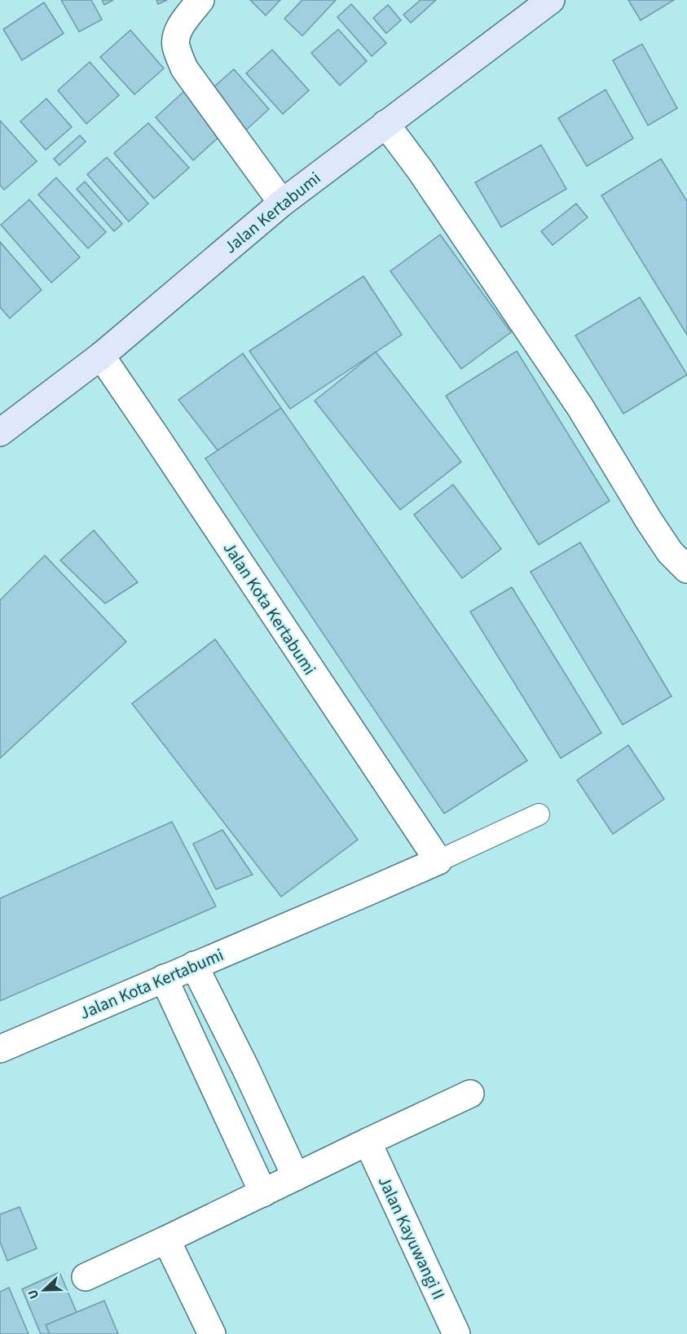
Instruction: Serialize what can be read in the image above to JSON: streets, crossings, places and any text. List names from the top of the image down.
{
  "streets": {
    "main road": ["Jalan Kertabumi"],
    "street": ["Jalan Kota Kertabumi", "Jalan Kayuwangi II"]
  },
  "crossings": [
    ["Jalan Kertabumi", "Jalan Kota Kertabumi"]
  ],
  "north": "left"
}
